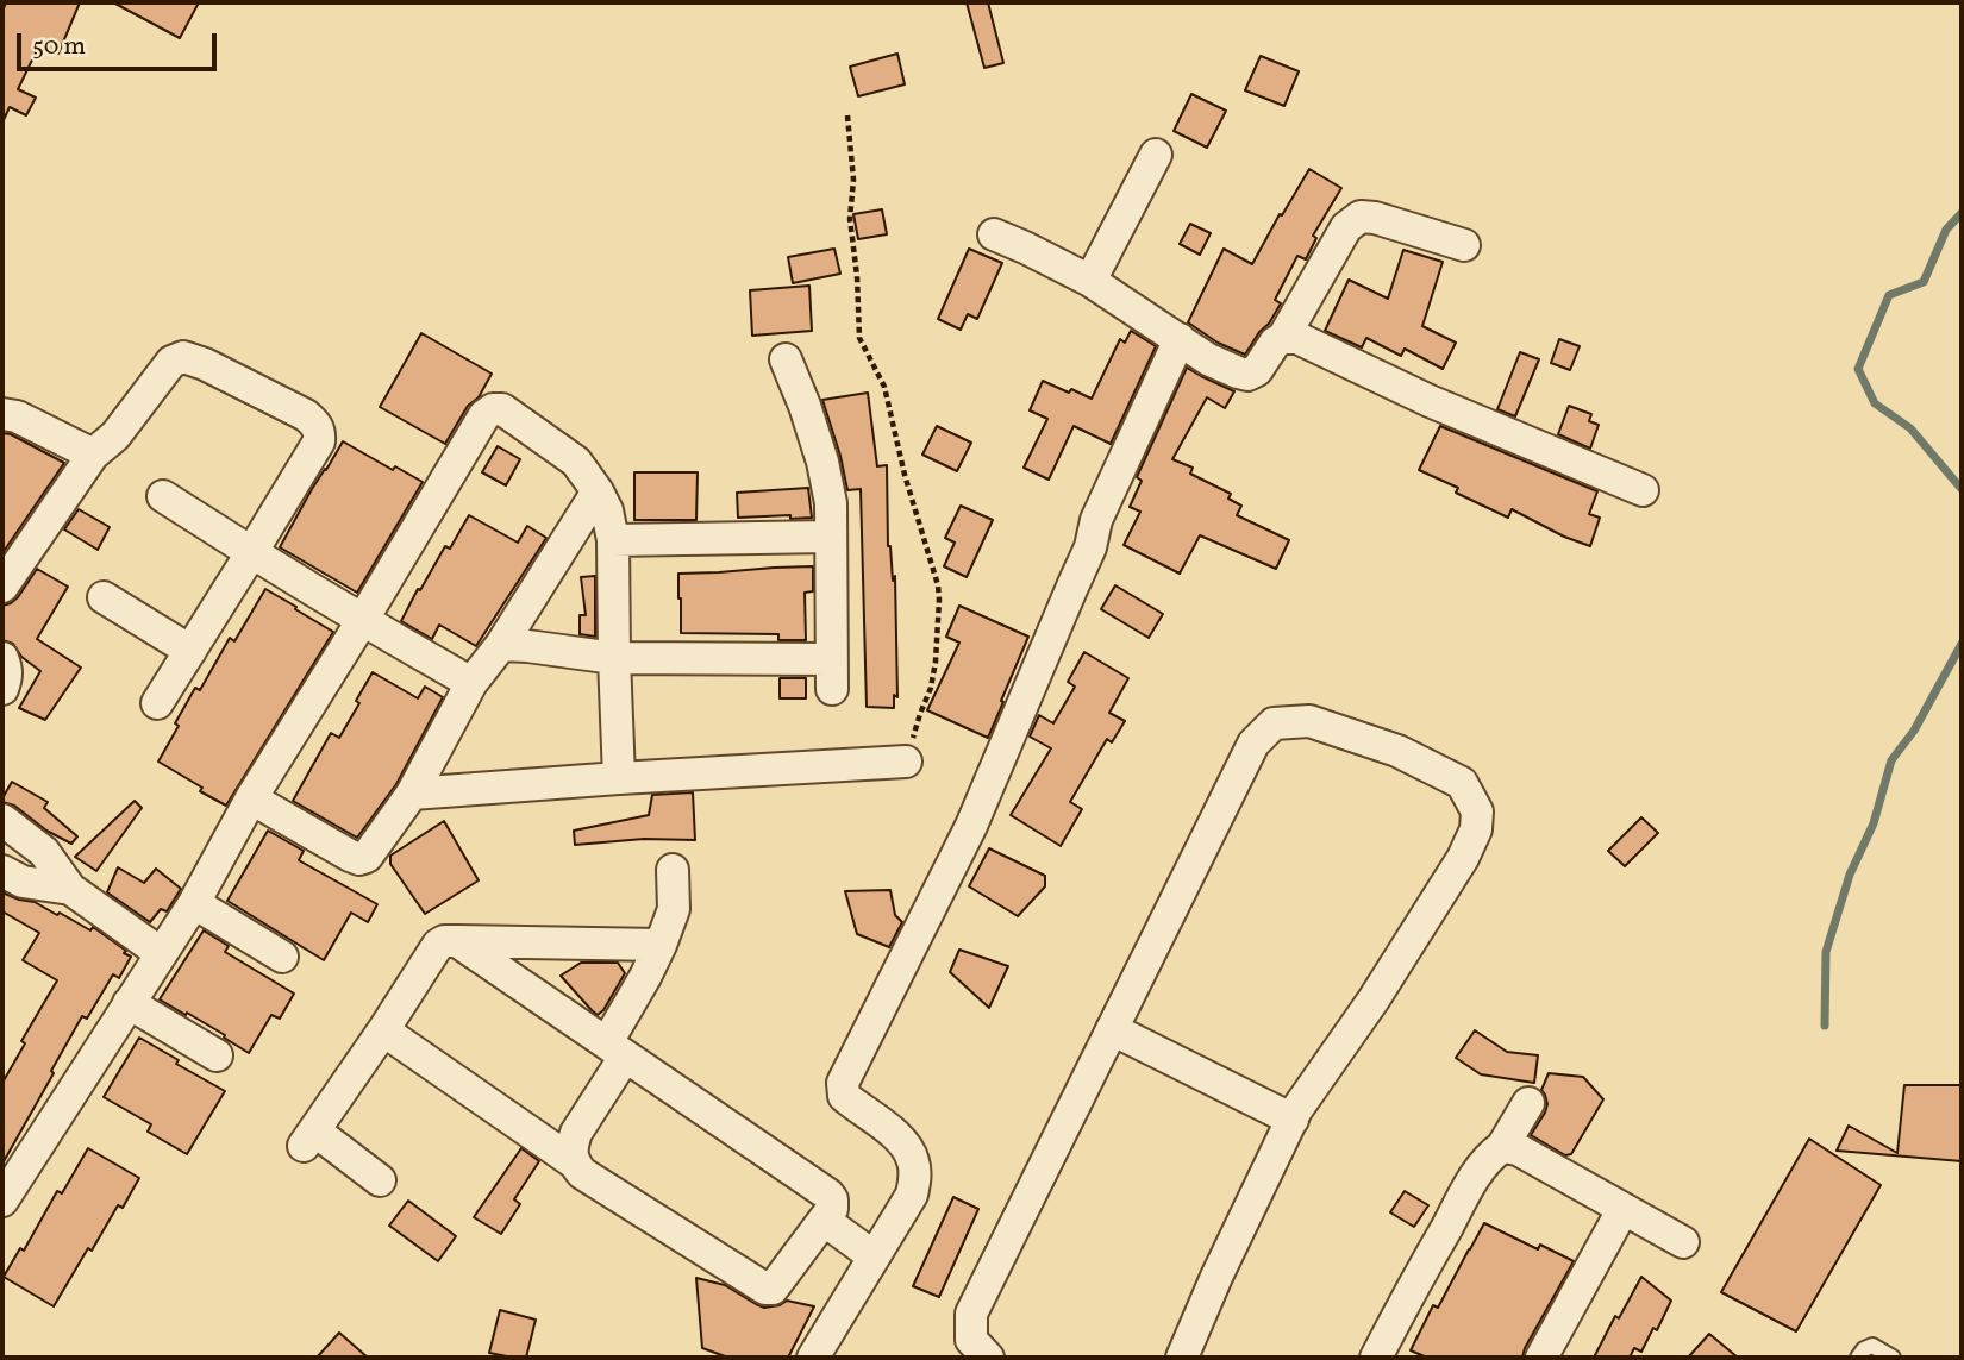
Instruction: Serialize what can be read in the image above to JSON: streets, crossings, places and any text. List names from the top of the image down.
{
  "scale_bar": "50 m"
}
